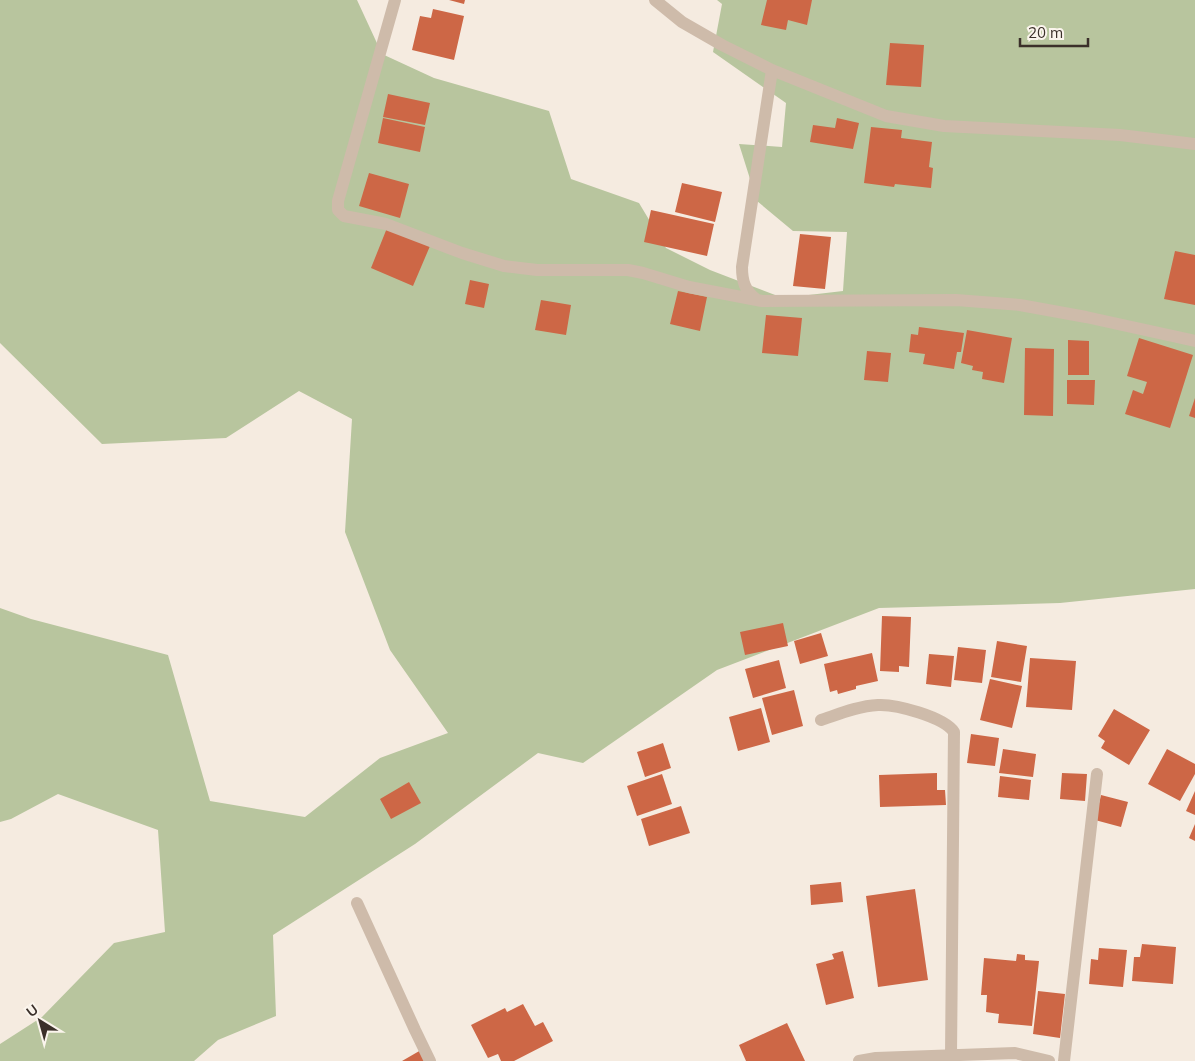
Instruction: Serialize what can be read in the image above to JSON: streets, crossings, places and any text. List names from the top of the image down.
{
  "scale_bar": "20 m",
  "north": "top left"
}
